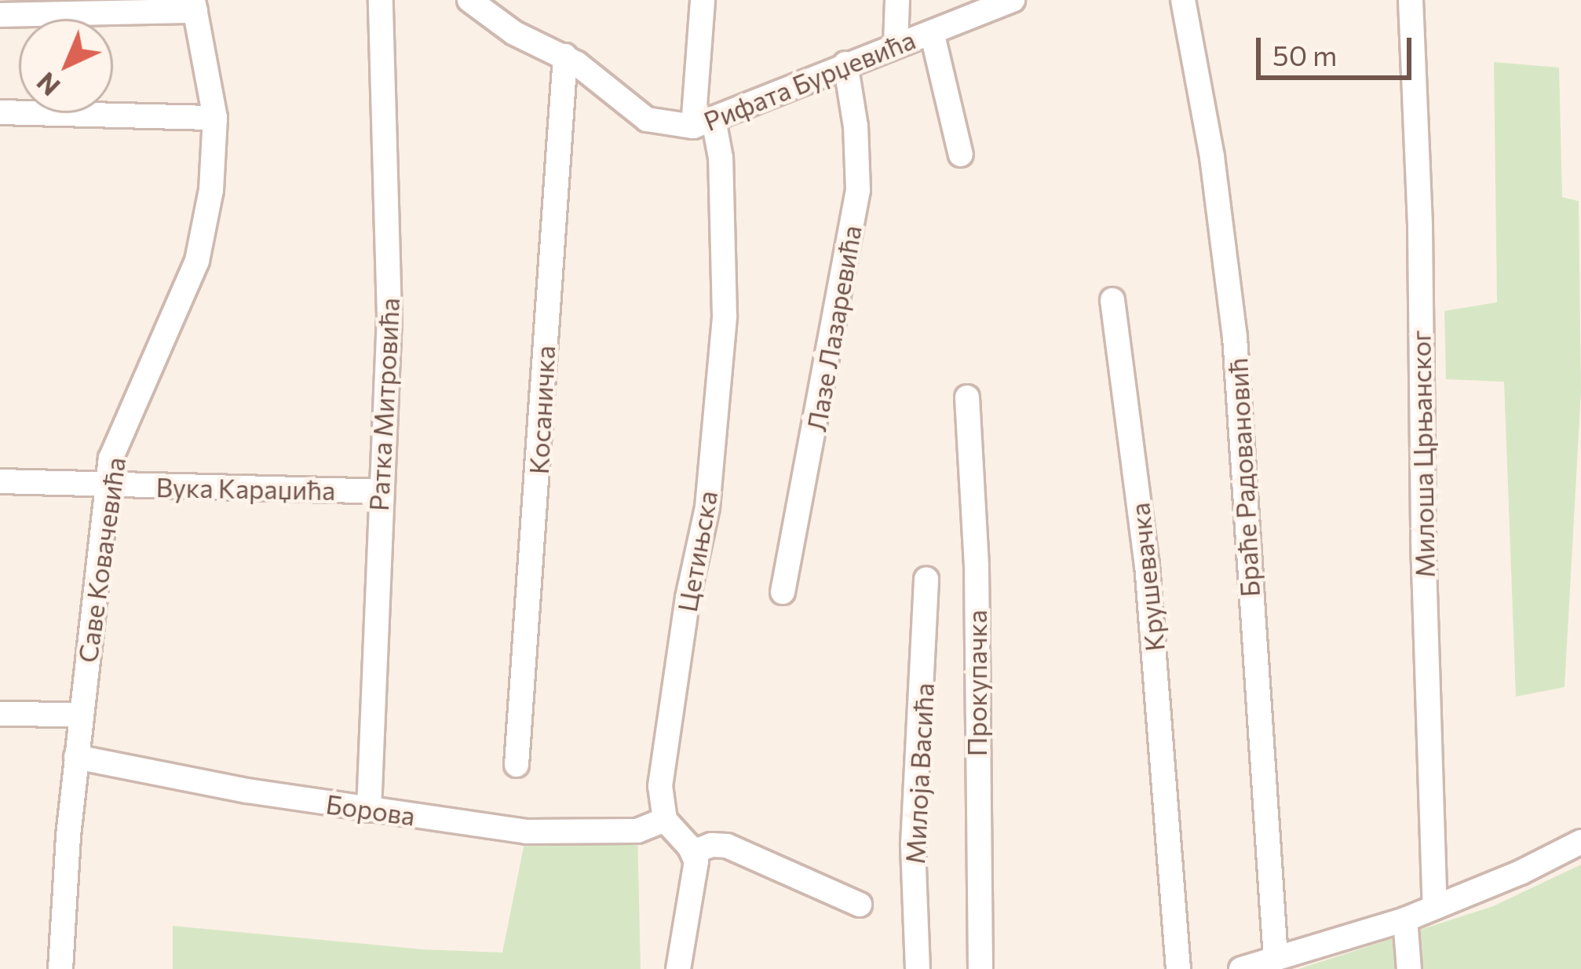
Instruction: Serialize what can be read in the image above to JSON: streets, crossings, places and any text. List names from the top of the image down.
{
  "streets": {
    "street": [
      "Рифата Бурџевића",
      "Лазе Лазаревића",
      "Ратка Митровића",
      "Косаничка",
      "Милоша Црњанског",
      "Браће Радовановић",
      "Вука Караџића",
      "Цетињска",
      "Саве Ковачевића",
      "Крушевачка",
      "Прокупачка",
      "Милоја Васића",
      "Борова"
    ]
  },
  "crossings": [
    ["Рифата Бурџевића", "Лазе Лазаревића"],
    ["Рифата Бурџевића", "Косаничка"],
    ["Рифата Бурџевића", "Цетињска"],
    ["Ратка Митровића", "Вука Караџића"],
    ["Ратка Митровића", "Борова"],
    ["Вука Караџића", "Саве Ковачевића"],
    ["Цетињска", "Борова"],
    ["Саве Ковачевића", "Борова"]
  ],
  "scale_bar": "50 m",
  "north": "bottom left"
}
